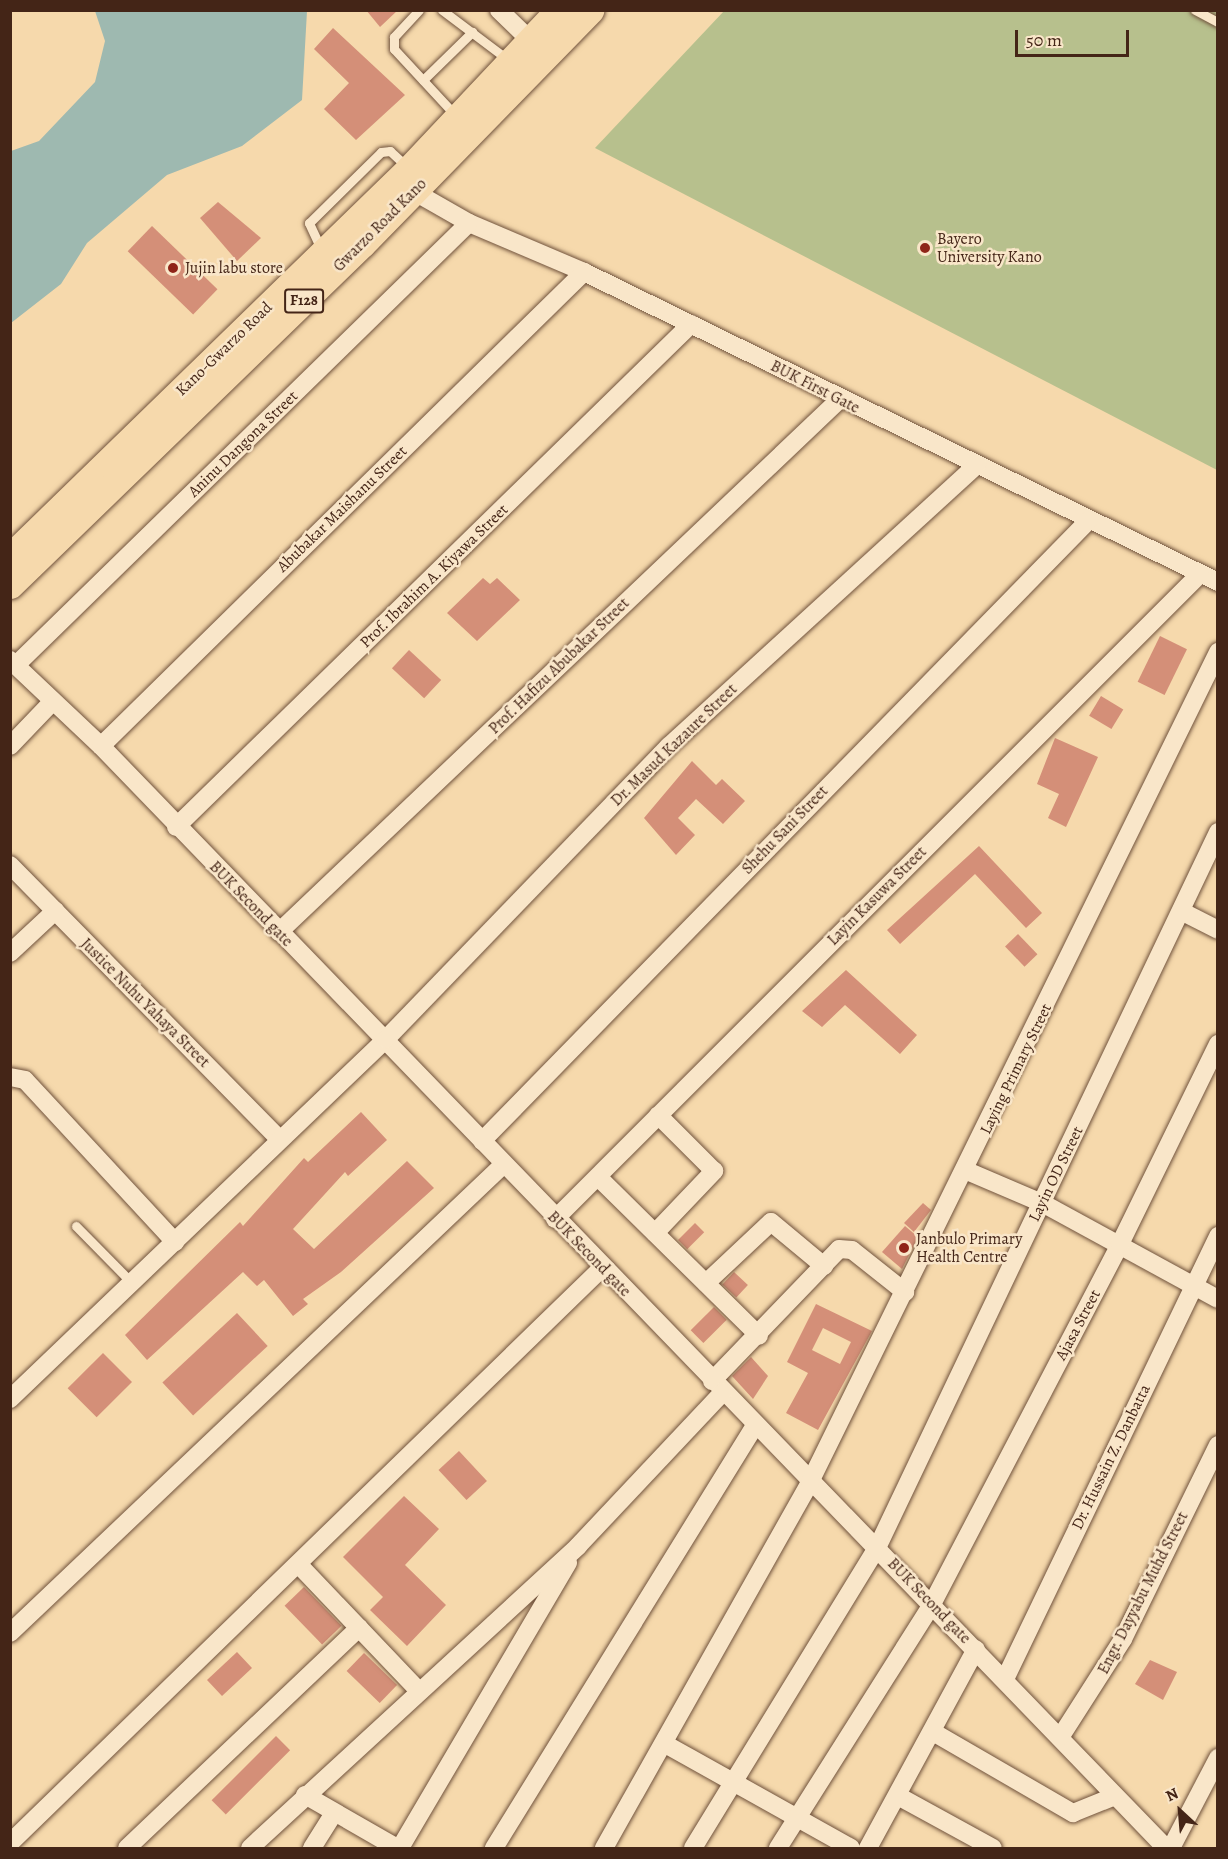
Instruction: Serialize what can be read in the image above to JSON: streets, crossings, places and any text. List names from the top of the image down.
{
  "streets": {
    "main road": ["Gwarzo Road Kano", "F128", "Kano-Gwarzo Road"],
    "street": [
      "BUK First Gate",
      "Aninu Dangona Street",
      "Abubakar Maishanu Street",
      "Prof. Ibrahim A. Kiyawa Street",
      "Prof. Hafizu Abubakar Street",
      "Dr. Masud Kazaure Street",
      "Shehu Sani Street",
      "Layin Kasuwa Street",
      "BUK Second gate",
      "Justice Nuhu Yahaya Street",
      "Laying Primary Street",
      "Layin OD Street",
      "Ajasa Street",
      "Dr. Hussain Z. Danbatta",
      "Engr. Dayyabu Muhd Street"
    ]
  },
  "crossings": [
    ["Gwarzo Road Kano", "Kano-Gwarzo Road"],
    ["Gwarzo Road Kano", "BUK First Gate"],
    ["Kano-Gwarzo Road", "BUK First Gate"],
    ["BUK First Gate", "Aninu Dangona Street"],
    ["BUK First Gate", "Abubakar Maishanu Street"],
    ["BUK First Gate", "Prof. Ibrahim A. Kiyawa Street"],
    ["BUK First Gate", "Prof. Hafizu Abubakar Street"],
    ["BUK First Gate", "Dr. Masud Kazaure Street"],
    ["BUK First Gate", "Shehu Sani Street"],
    ["BUK First Gate", "Layin Kasuwa Street"],
    ["Aninu Dangona Street", "BUK Second gate"],
    ["Abubakar Maishanu Street", "BUK Second gate"],
    ["Prof. Ibrahim A. Kiyawa Street", "BUK Second gate"],
    ["Prof. Hafizu Abubakar Street", "BUK Second gate"],
    ["Dr. Masud Kazaure Street", "BUK Second gate"],
    ["Dr. Masud Kazaure Street", "Justice Nuhu Yahaya Street"],
    ["Shehu Sani Street", "BUK Second gate"],
    ["Layin Kasuwa Street", "BUK Second gate"],
    ["BUK Second gate", "Laying Primary Street"],
    ["BUK Second gate", "Layin OD Street"],
    ["BUK Second gate", "Ajasa Street"],
    ["BUK Second gate", "Dr. Hussain Z. Danbatta"],
    ["BUK Second gate", "Engr. Dayyabu Muhd Street"]
  ],
  "places": ["Bayero University Kano", "Jujin labu store", "Janbulo Primary Health Centre"],
  "scale_bar": "50 m",
  "north": "top left"
}
